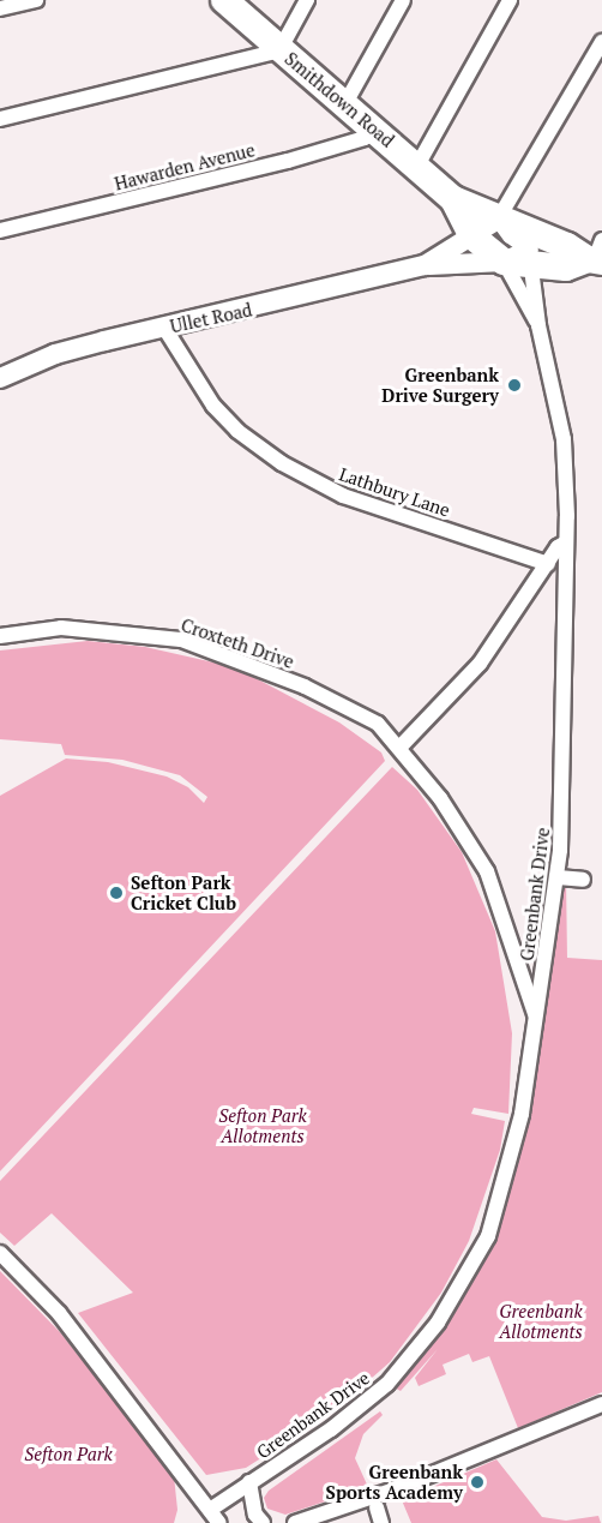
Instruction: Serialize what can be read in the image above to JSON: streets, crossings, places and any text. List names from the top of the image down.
{
  "streets": {
    "highway": ["Smithdown Road"],
    "main road": ["Ullet Road"],
    "street": [
      "Hawarden Avenue",
      "Lathbury Lane",
      "Croxteth Drive",
      "Greenbank Drive"
    ]
  },
  "crossings": [
    ["Smithdown Road", "Hawarden Avenue"],
    ["Smithdown Road", "Ullet Road"],
    ["Smithdown Road", "Greenbank Drive"],
    ["Ullet Road", "Lathbury Lane"],
    ["Croxteth Drive", "Greenbank Drive"]
  ],
  "parks": ["Sefton Park Allotments", "Greenbank Allotments", "Sefton Park"],
  "places": ["Greenbank Drive Surgery", "Sefton Park Cricket Club", "Greenbank Sports Academy"]
}
